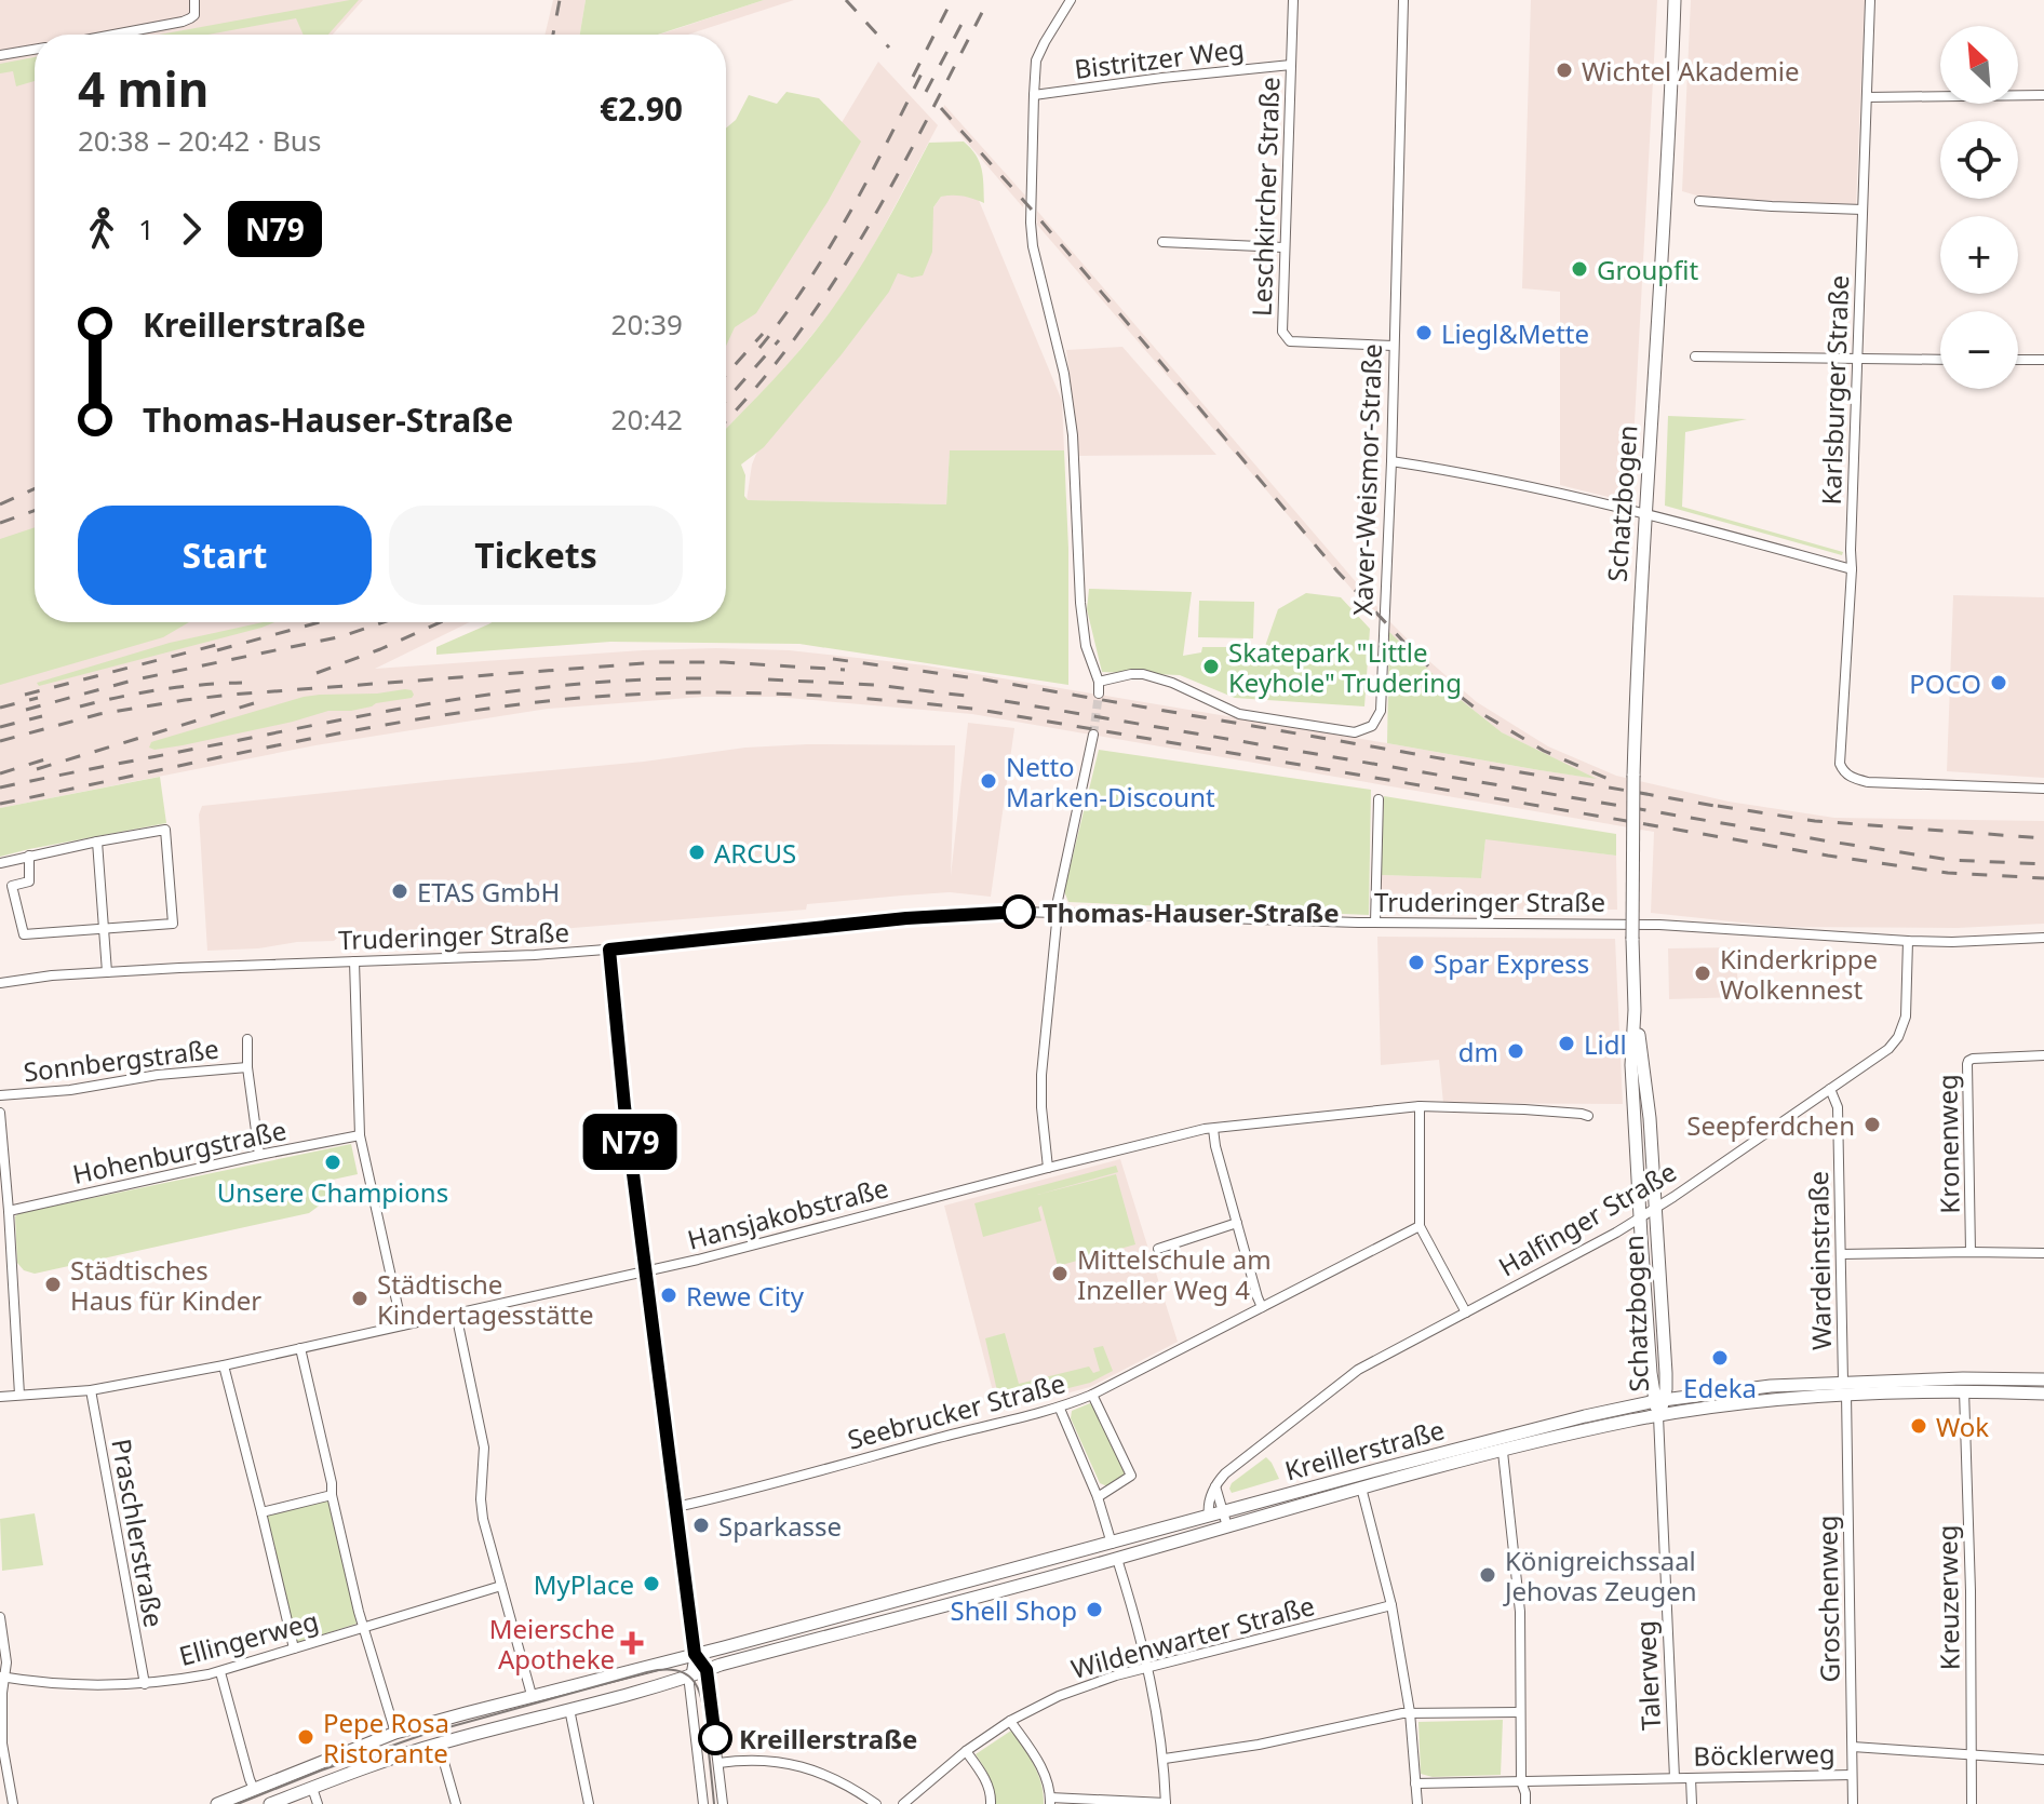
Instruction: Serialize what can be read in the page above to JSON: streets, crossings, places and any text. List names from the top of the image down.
{
  "streets": {
    "main road": ["Schatzbogen", "Kreillerstraße"],
    "street": [
      "Bistritzer Weg",
      "Leschkircher Straße",
      "Karlsburger Straße",
      "Xaver-Weismor-Straße",
      "Truderinger Straße",
      "Sonnbergstraße",
      "Kronenweg",
      "Hohenburgstraße",
      "Hansjakobstraße",
      "Halfinger Straße",
      "Wardeinstraße",
      "Seebrucker Straße",
      "Praschlerstraße",
      "Kreuzerweg",
      "Groschenweg",
      "Wildenwarter Straße",
      "Ellingerweg",
      "Talerweg",
      "Böcklerweg"
    ]
  },
  "crossings": [
    ["Bistritzer Weg", "Leschkircher Straße"],
    ["Leschkircher Straße", "Xaver-Weismor-Straße"],
    ["Schatzbogen", "Halfinger Straße"],
    ["Schatzbogen", "Kreillerstraße"],
    ["Schatzbogen", "Talerweg"],
    ["Truderinger Straße", "Halfinger Straße"],
    ["Hansjakobstraße", "Praschlerstraße"],
    ["Halfinger Straße", "Wardeinstraße"],
    ["Wardeinstraße", "Kreillerstraße"],
    ["Wardeinstraße", "Groschenweg"],
    ["Kreillerstraße", "Kreuzerweg"],
    ["Kreillerstraße", "Groschenweg"],
    ["Kreillerstraße", "Talerweg"],
    ["Praschlerstraße", "Ellingerweg"],
    ["Kreuzerweg", "Böcklerweg"],
    ["Groschenweg", "Böcklerweg"],
    ["Talerweg", "Böcklerweg"]
  ],
  "places": {
    "other": [
      "Wichtel Akademie",
      "Groupfit",
      "Liegl&Mette",
      "Skatepark \"Little Keyhole\" Trudering",
      "POCO",
      "Netto Marken-Discount",
      "ARCUS",
      "ETAS GmbH",
      "Thomas-Hauser-Straße",
      "Spar Express",
      "Kinderkrippe Wolkennest",
      "Lidl",
      "dm",
      "Seepferdchen",
      "Unsere Champions",
      "Mittelschule am Inzeller Weg 4",
      "Städtisches Haus für Kinder",
      "Rewe City",
      "Städtische Kindertagesstätte",
      "Edeka",
      "Wok",
      "Sparkasse",
      "Königreichssaal Jehovas Zeugen",
      "MyPlace",
      "Shell Shop",
      "Pepe Rosa Ristorante",
      "Kreillerstraße"
    ],
    "health": ["Meiersche Apotheke"]
  },
  "lines": ["bus line N79"],
  "north": "top left",
  "page": {
    "on_map": "N79",
    "map_buttons": ["+", "−"],
    "heading": ["4 min", "20:38 – 20:42 · Bus", "€2.90"],
    "legs": ["1", "N79"],
    "list": [
      {
        "name": "Kreillerstraße",
        "value": "20:39"
      },
      {
        "name": "Thomas-Hauser-Straße",
        "value": "20:42"
      }
    ],
    "buttons": ["Start", "Tickets"]
  }
}
